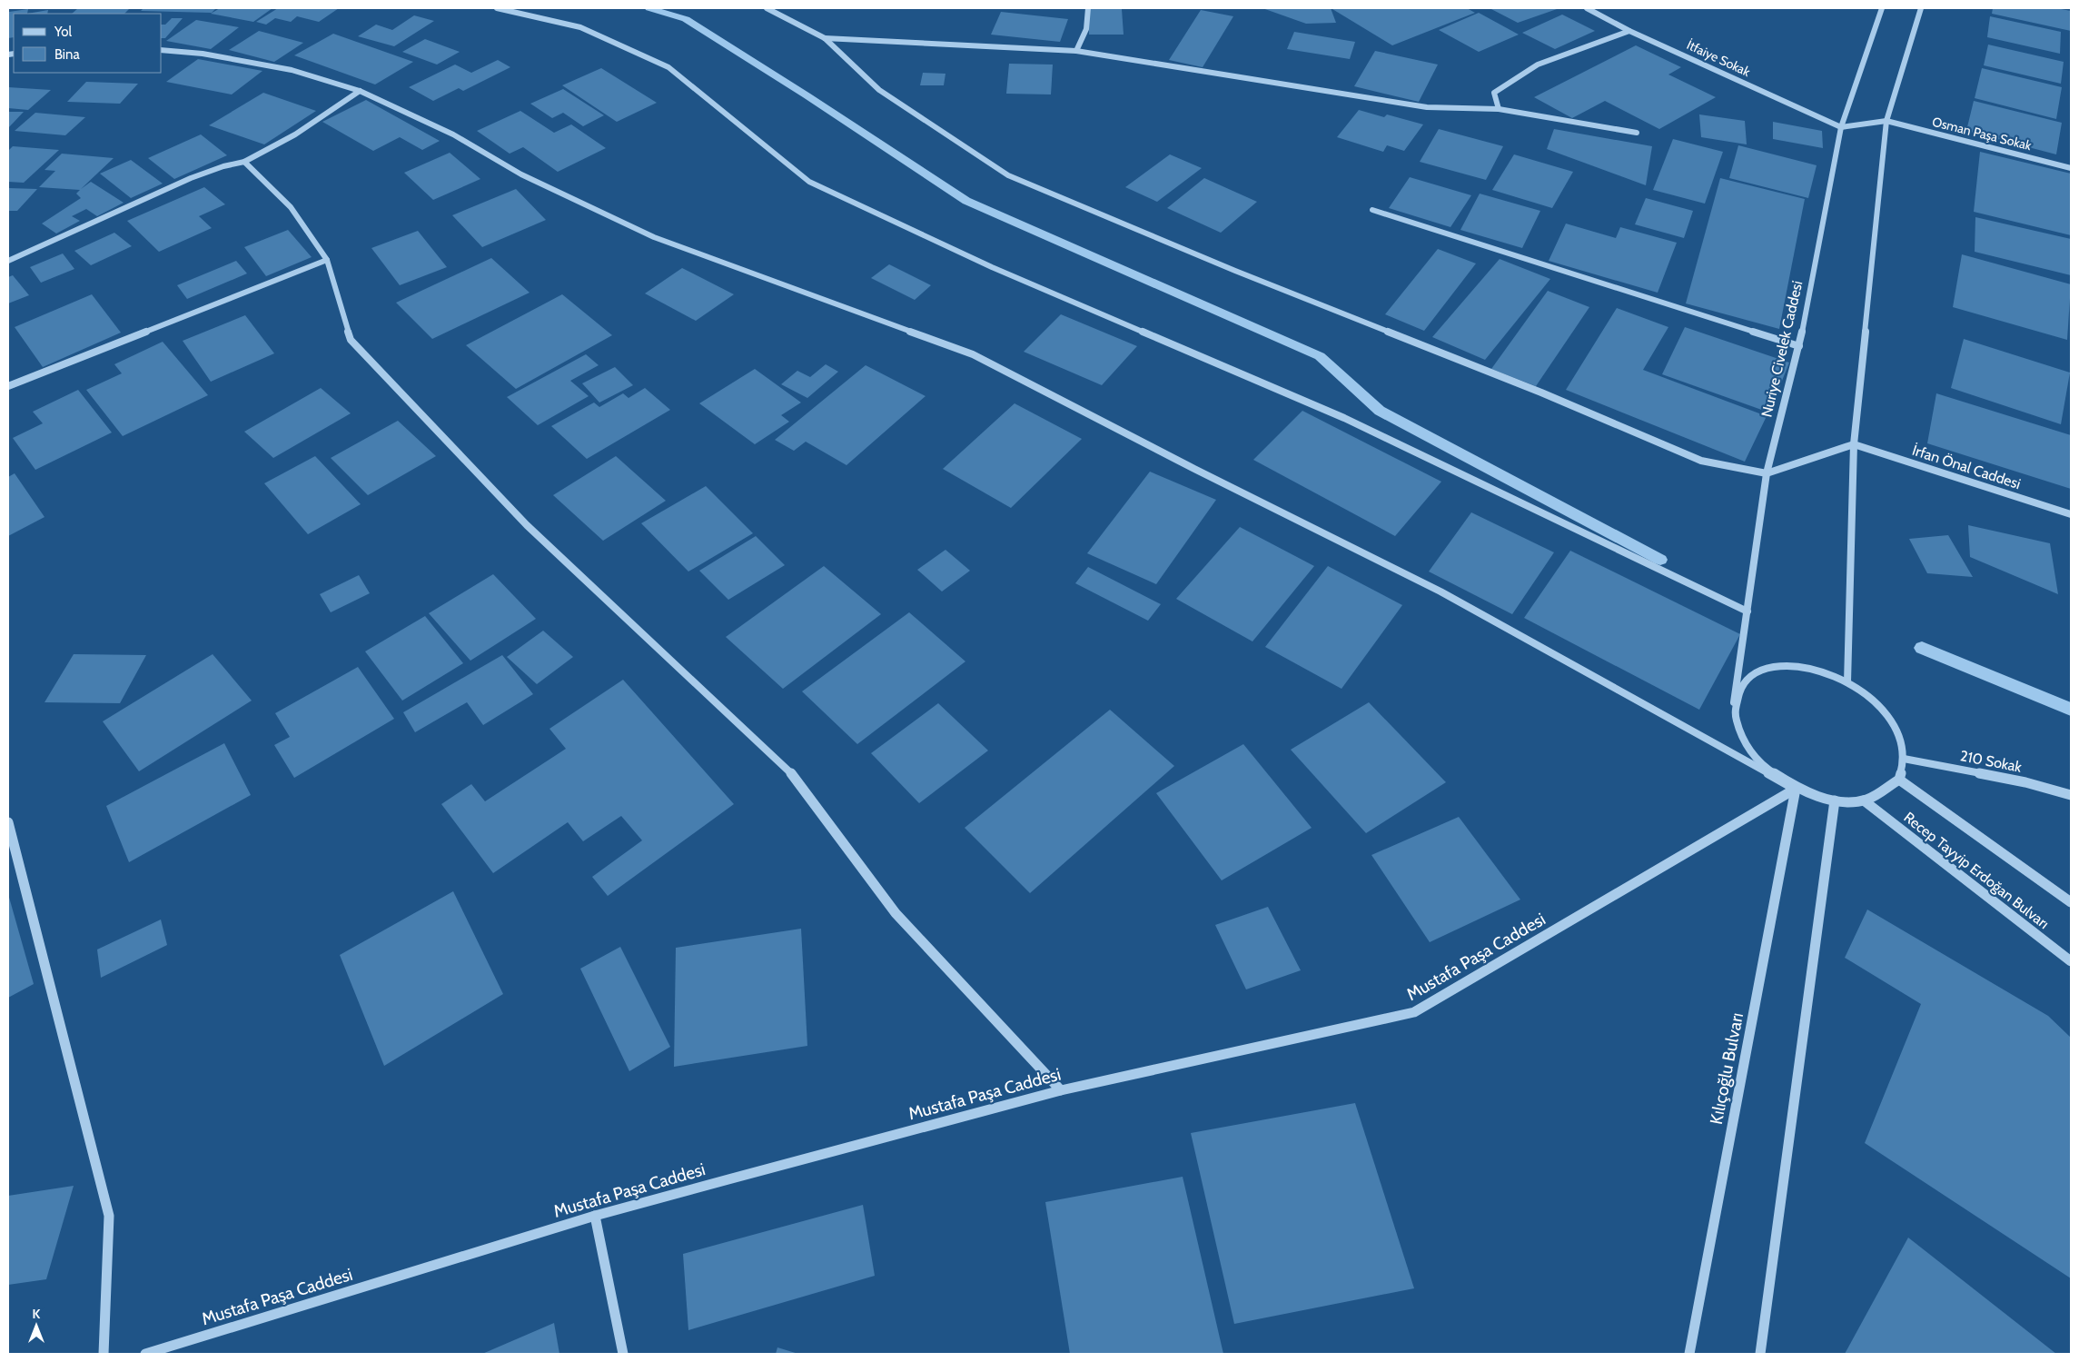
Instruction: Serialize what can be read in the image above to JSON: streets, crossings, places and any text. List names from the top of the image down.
{
  "streets": {
    "street": [
      "İtfaiye Sokak",
      "Osman Paşa Sokak",
      "Nuriye Civelek Caddesi",
      "İrfan Önal Caddesi",
      "210 Sokak",
      "Recep Tayyip Erdoğan Bulvarı",
      "Mustafa Paşa Caddesi",
      "Kılıçoğlu Bulvarı"
    ]
  },
  "crossings": [
    ["İtfaiye Sokak", "Nuriye Civelek Caddesi"],
    ["Nuriye Civelek Caddesi", "210 Sokak"],
    ["Nuriye Civelek Caddesi", "Recep Tayyip Erdoğan Bulvarı"],
    ["Nuriye Civelek Caddesi", "Mustafa Paşa Caddesi"],
    ["Nuriye Civelek Caddesi", "Kılıçoğlu Bulvarı"],
    ["210 Sokak", "Recep Tayyip Erdoğan Bulvarı"],
    ["210 Sokak", "Mustafa Paşa Caddesi"],
    ["210 Sokak", "Kılıçoğlu Bulvarı"],
    ["Recep Tayyip Erdoğan Bulvarı", "Mustafa Paşa Caddesi"],
    ["Recep Tayyip Erdoğan Bulvarı", "Kılıçoğlu Bulvarı"],
    ["Mustafa Paşa Caddesi", "Kılıçoğlu Bulvarı"]
  ],
  "legend": ["Yol", "Bina"],
  "north": "top"
}
